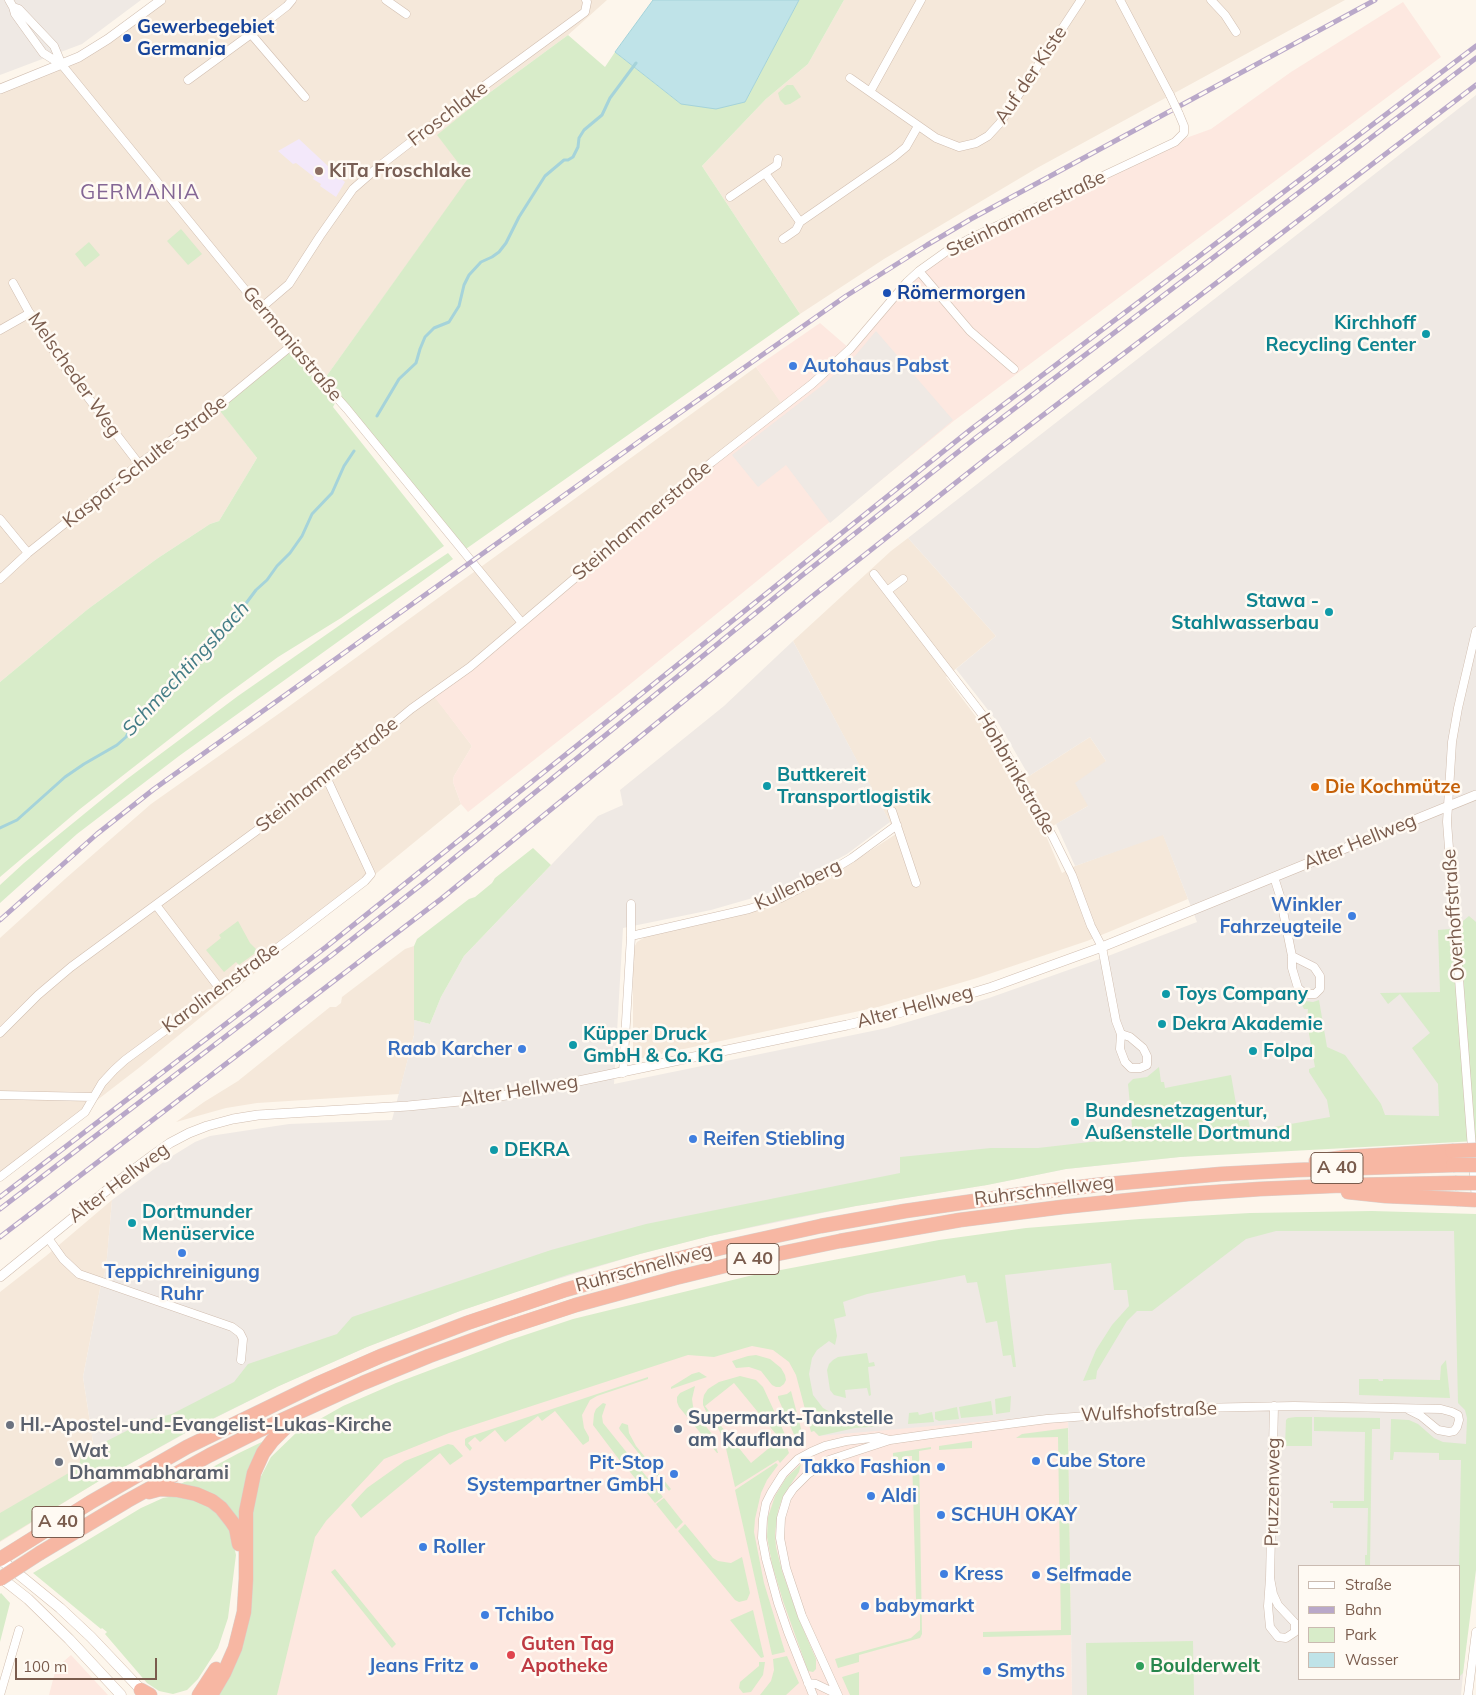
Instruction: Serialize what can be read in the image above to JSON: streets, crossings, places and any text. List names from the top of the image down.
{
  "streets": {
    "highway": ["A 40", "Ruhrschnellweg"],
    "street": [
      "Auf der Kiste",
      "Froschlake",
      "Steinhammerstraße",
      "Germaniastraße",
      "Melscheder Weg",
      "Kaspar-Schulte-Straße",
      "Hohbrinkstraße",
      "Alter Hellweg",
      "Kullenberg",
      "Overhoffstraße",
      "Karolinenstraße",
      "Wulfshofstraße",
      "Pruzzenweg"
    ]
  },
  "crossings": [
    ["Froschlake", "Germaniastraße"],
    ["Steinhammerstraße", "Germaniastraße"],
    ["Steinhammerstraße", "Karolinenstraße"],
    ["Germaniastraße", "Kaspar-Schulte-Straße"],
    ["Melscheder Weg", "Kaspar-Schulte-Straße"],
    ["Hohbrinkstraße", "Alter Hellweg"],
    ["Alter Hellweg", "Overhoffstraße"],
    ["Wulfshofstraße", "Pruzzenweg"]
  ],
  "districts": ["GERMANIA"],
  "water": ["Schmechtingsbach"],
  "places": [
    "Gewerbegebiet Germania",
    "KiTa Froschlake",
    "Römermorgen",
    "Kirchhoff Recycling Center",
    "Autohaus Pabst",
    "Stawa - Stahlwasserbau",
    "Buttkereit Transportlogistik",
    "Die Kochmütze",
    "Winkler Fahrzeugteile",
    "Toys Company",
    "Dekra Akademie",
    "Küpper Druck GmbH & Co. KG",
    "Raab Karcher",
    "Folpa",
    "Bundesnetzagentur, Außenstelle Dortmund",
    "Reifen Stiebling",
    "DEKRA",
    "Dortmunder Menüservice",
    "Teppichreinigung Ruhr",
    "Hl.-Apostel-und-Evangelist-Lukas-Kirche",
    "Supermarkt-Tankstelle am Kaufland",
    "Cube Store",
    "Wat Dhammabharami",
    "Takko Fashion",
    "Pit-Stop Systempartner GmbH",
    "Aldi",
    "SCHUH OKAY",
    "Roller",
    "Kress",
    "Selfmade",
    "babymarkt",
    "Tchibo",
    "Guten Tag Apotheke",
    "Jeans Fritz",
    "Boulderwelt",
    "Smyths"
  ],
  "legend": [
    "Straße",
    "Bahn",
    "Park",
    "Wasser"
  ],
  "scale_bar": "100 m"
}
